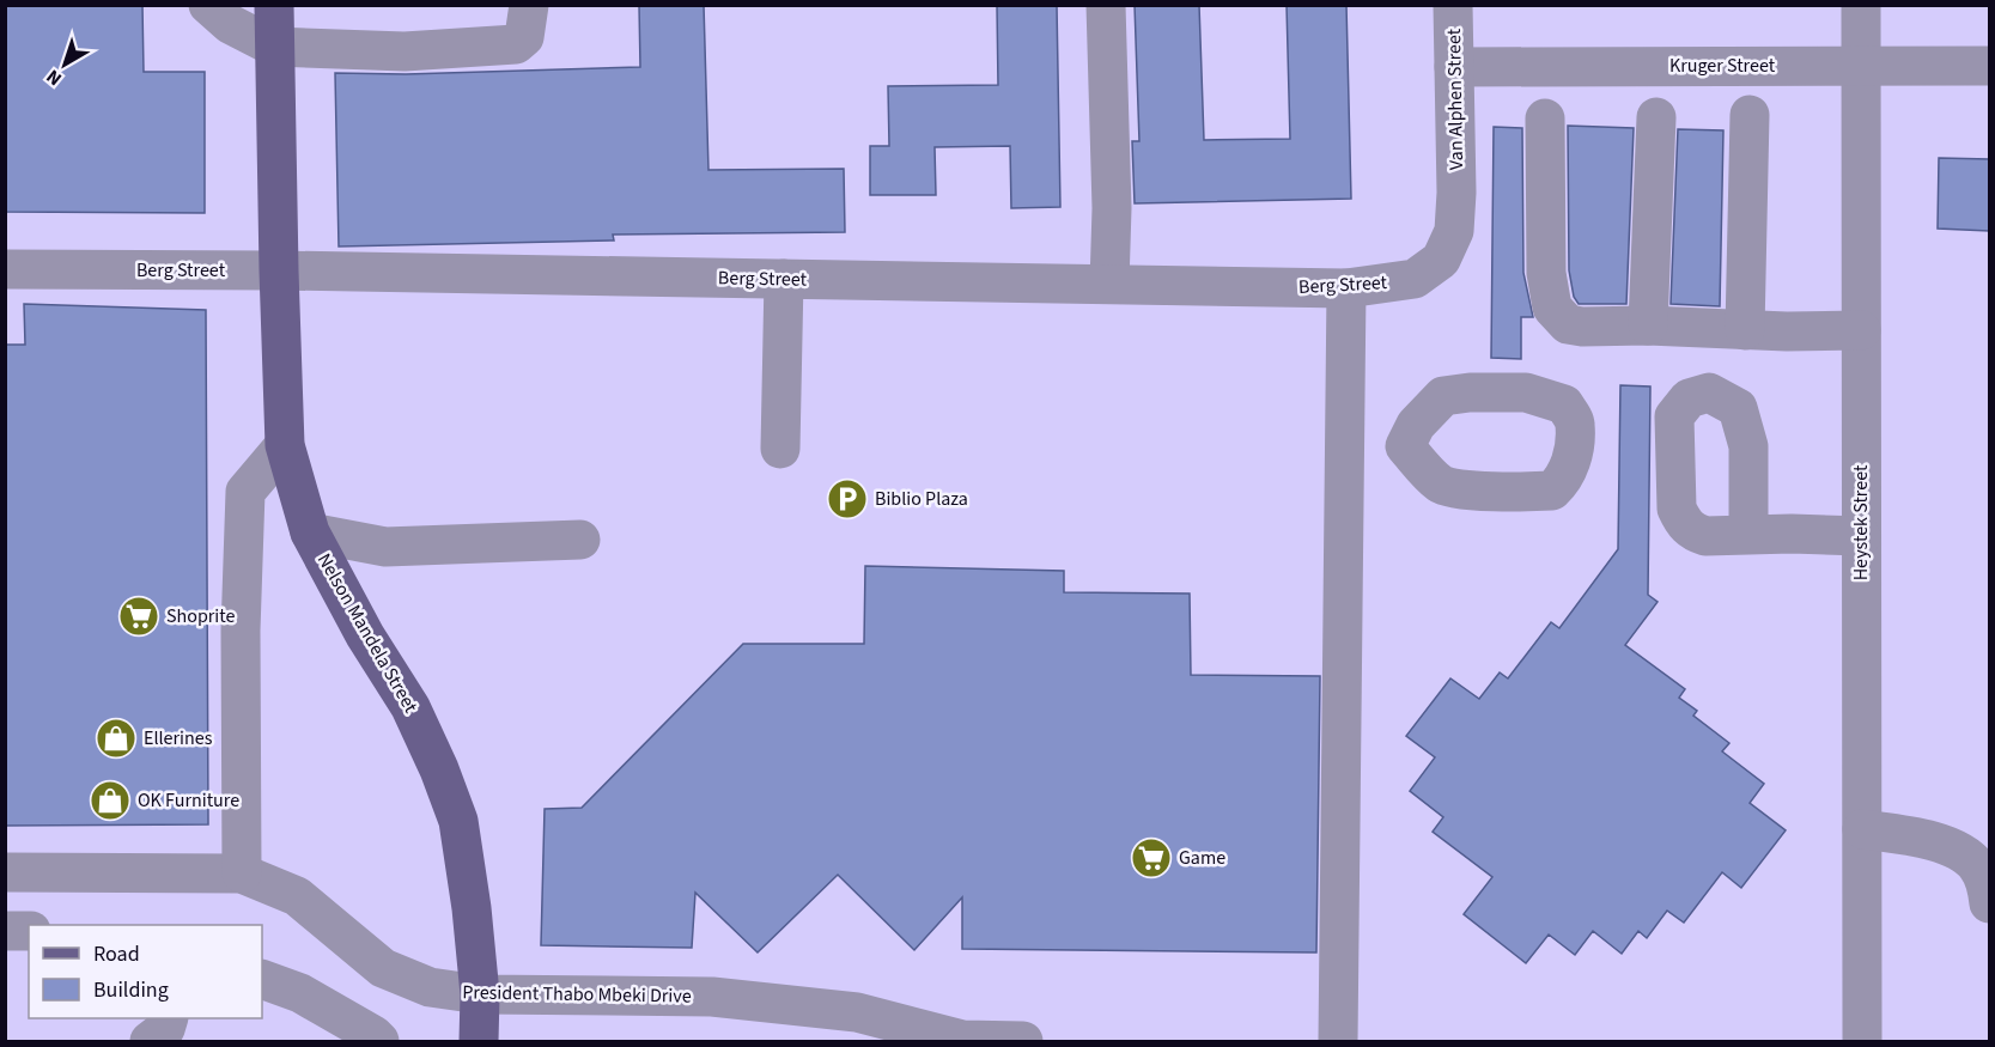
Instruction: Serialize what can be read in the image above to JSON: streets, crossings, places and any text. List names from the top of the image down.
{
  "streets": {
    "main road": ["Nelson Mandela Street"],
    "street": [
      "Kruger Street",
      "Van Alphen Street",
      "Berg Street",
      "Heystek Street",
      "President Thabo Mbeki Drive"
    ]
  },
  "crossings": [
    ["Kruger Street", "Van Alphen Street"],
    ["Kruger Street", "Heystek Street"],
    ["Van Alphen Street", "Berg Street"],
    ["Berg Street", "Nelson Mandela Street"],
    ["Nelson Mandela Street", "President Thabo Mbeki Drive"]
  ],
  "places": {
    "parking": ["Biblio Plaza"],
    "supermarket": ["Shoprite", "Game"],
    "shop": ["Ellerines", "OK Furniture"]
  },
  "legend": ["Road", "Building"],
  "north": "bottom left"
}
